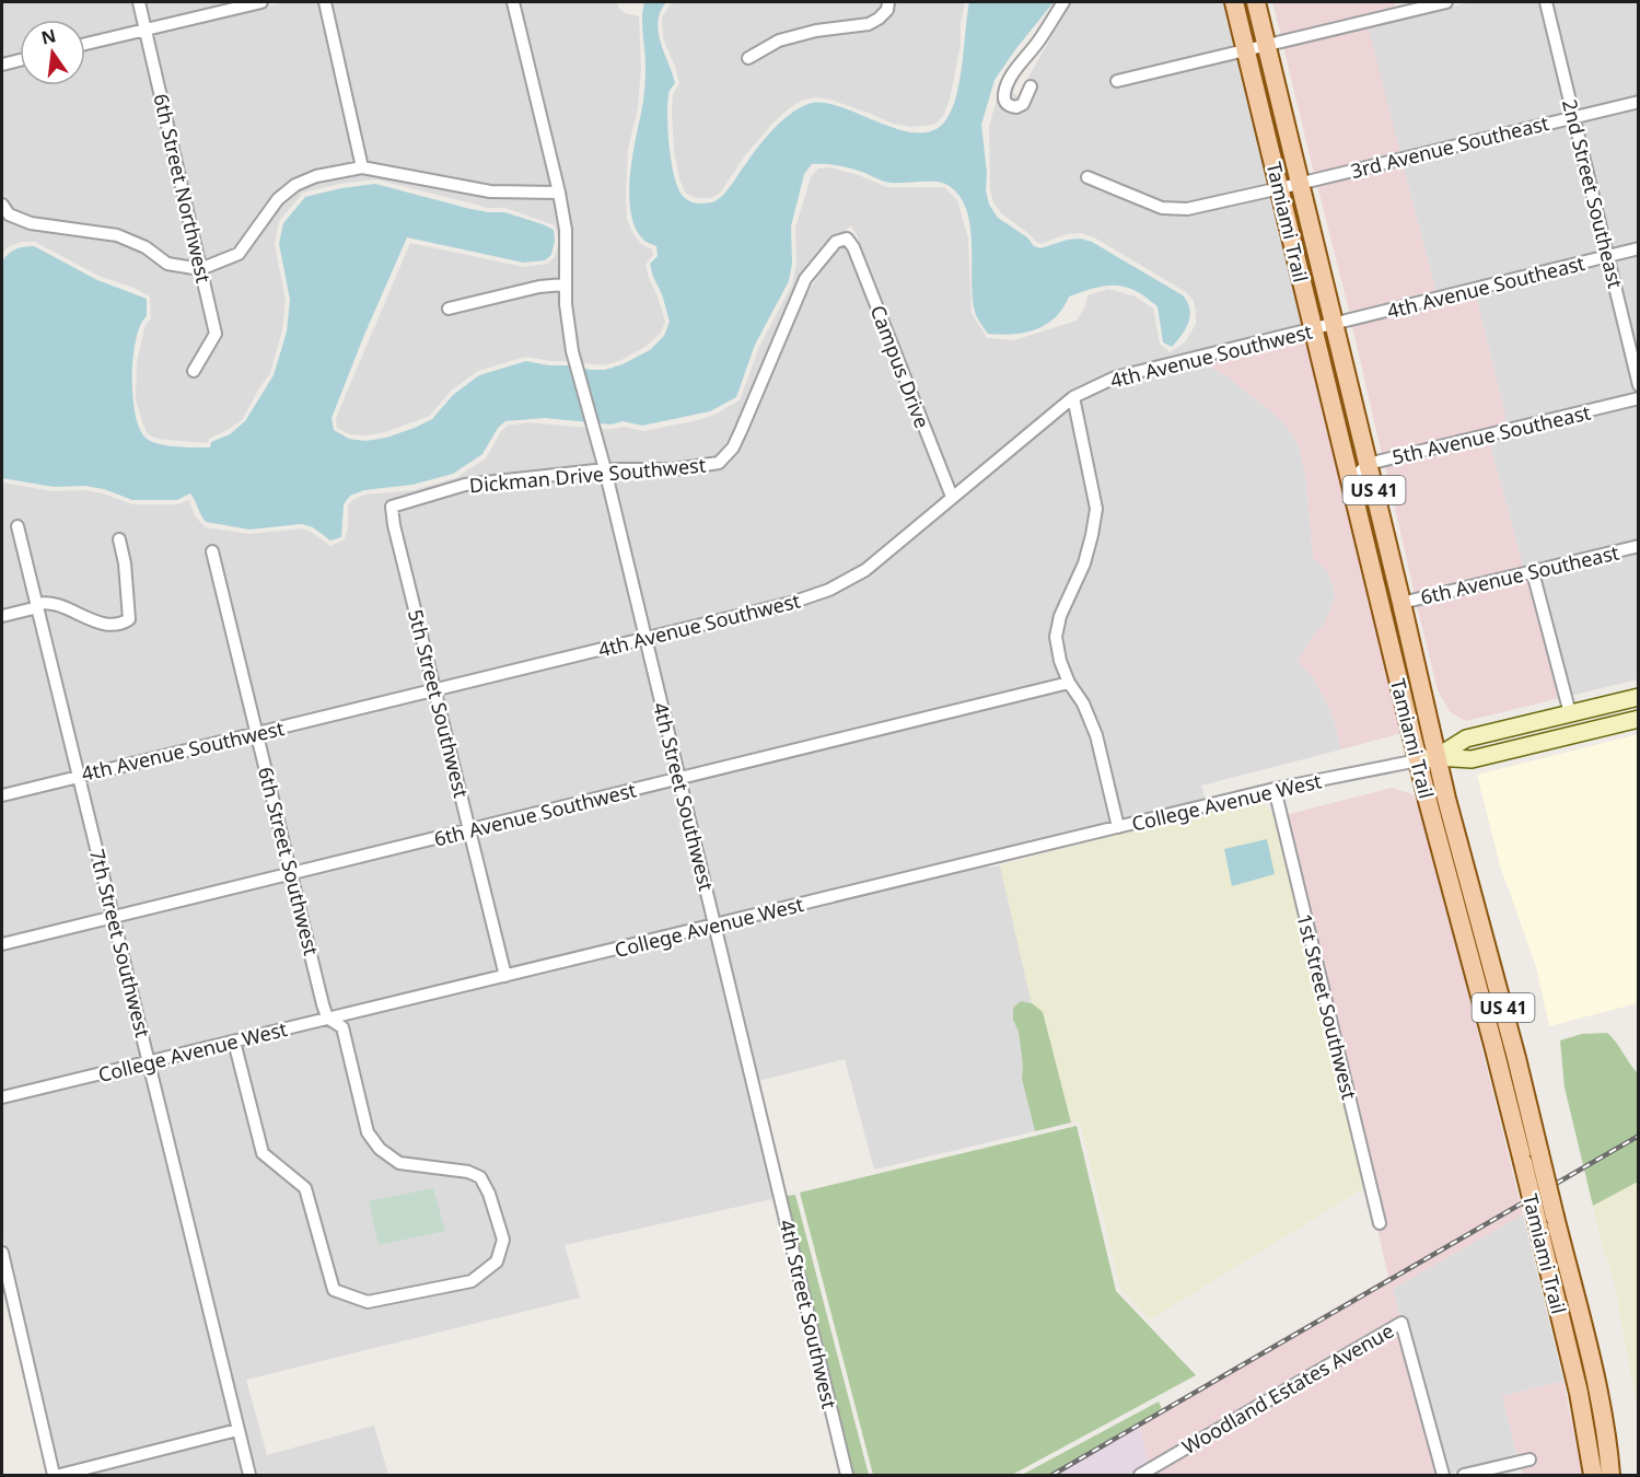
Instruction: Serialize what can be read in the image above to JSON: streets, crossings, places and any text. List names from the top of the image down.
{
  "streets": {
    "main road": ["Tamiami Trail", "US 41"],
    "street": [
      "3rd Avenue Southeast",
      "6th Street Northwest",
      "2nd Street Southeast",
      "4th Avenue Southeast",
      "4th Avenue Southwest",
      "Campus Drive",
      "5th Avenue Southeast",
      "Dickman Drive Southwest",
      "6th Avenue Southeast",
      "5th Street Southwest",
      "4th Street Southwest",
      "College Avenue West",
      "6th Avenue Southwest",
      "6th Street Southwest",
      "7th Street Southwest",
      "1st Street Southwest",
      "Woodland Estates Avenue"
    ]
  },
  "crossings": [
    ["3rd Avenue Southeast", "2nd Street Southeast"],
    ["3rd Avenue Southeast", "Tamiami Trail"],
    ["2nd Street Southeast", "4th Avenue Southeast"],
    ["Tamiami Trail", "4th Avenue Southeast"],
    ["Tamiami Trail", "4th Avenue Southwest"],
    ["Tamiami Trail", "5th Avenue Southeast"],
    ["Tamiami Trail", "6th Avenue Southeast"],
    ["Tamiami Trail", "College Avenue West"],
    ["4th Avenue Southeast", "4th Avenue Southwest"],
    ["4th Avenue Southwest", "Campus Drive"],
    ["4th Avenue Southwest", "5th Street Southwest"],
    ["4th Avenue Southwest", "4th Street Southwest"],
    ["4th Avenue Southwest", "6th Street Southwest"],
    ["4th Avenue Southwest", "7th Street Southwest"],
    ["Campus Drive", "Dickman Drive Southwest"],
    ["Dickman Drive Southwest", "5th Street Southwest"],
    ["Dickman Drive Southwest", "4th Street Southwest"],
    ["5th Street Southwest", "College Avenue West"],
    ["5th Street Southwest", "6th Avenue Southwest"],
    ["4th Street Southwest", "College Avenue West"],
    ["4th Street Southwest", "6th Avenue Southwest"],
    ["College Avenue West", "6th Street Southwest"],
    ["College Avenue West", "7th Street Southwest"],
    ["College Avenue West", "1st Street Southwest"],
    ["6th Avenue Southwest", "6th Street Southwest"],
    ["6th Avenue Southwest", "7th Street Southwest"]
  ],
  "north": "top"
}
